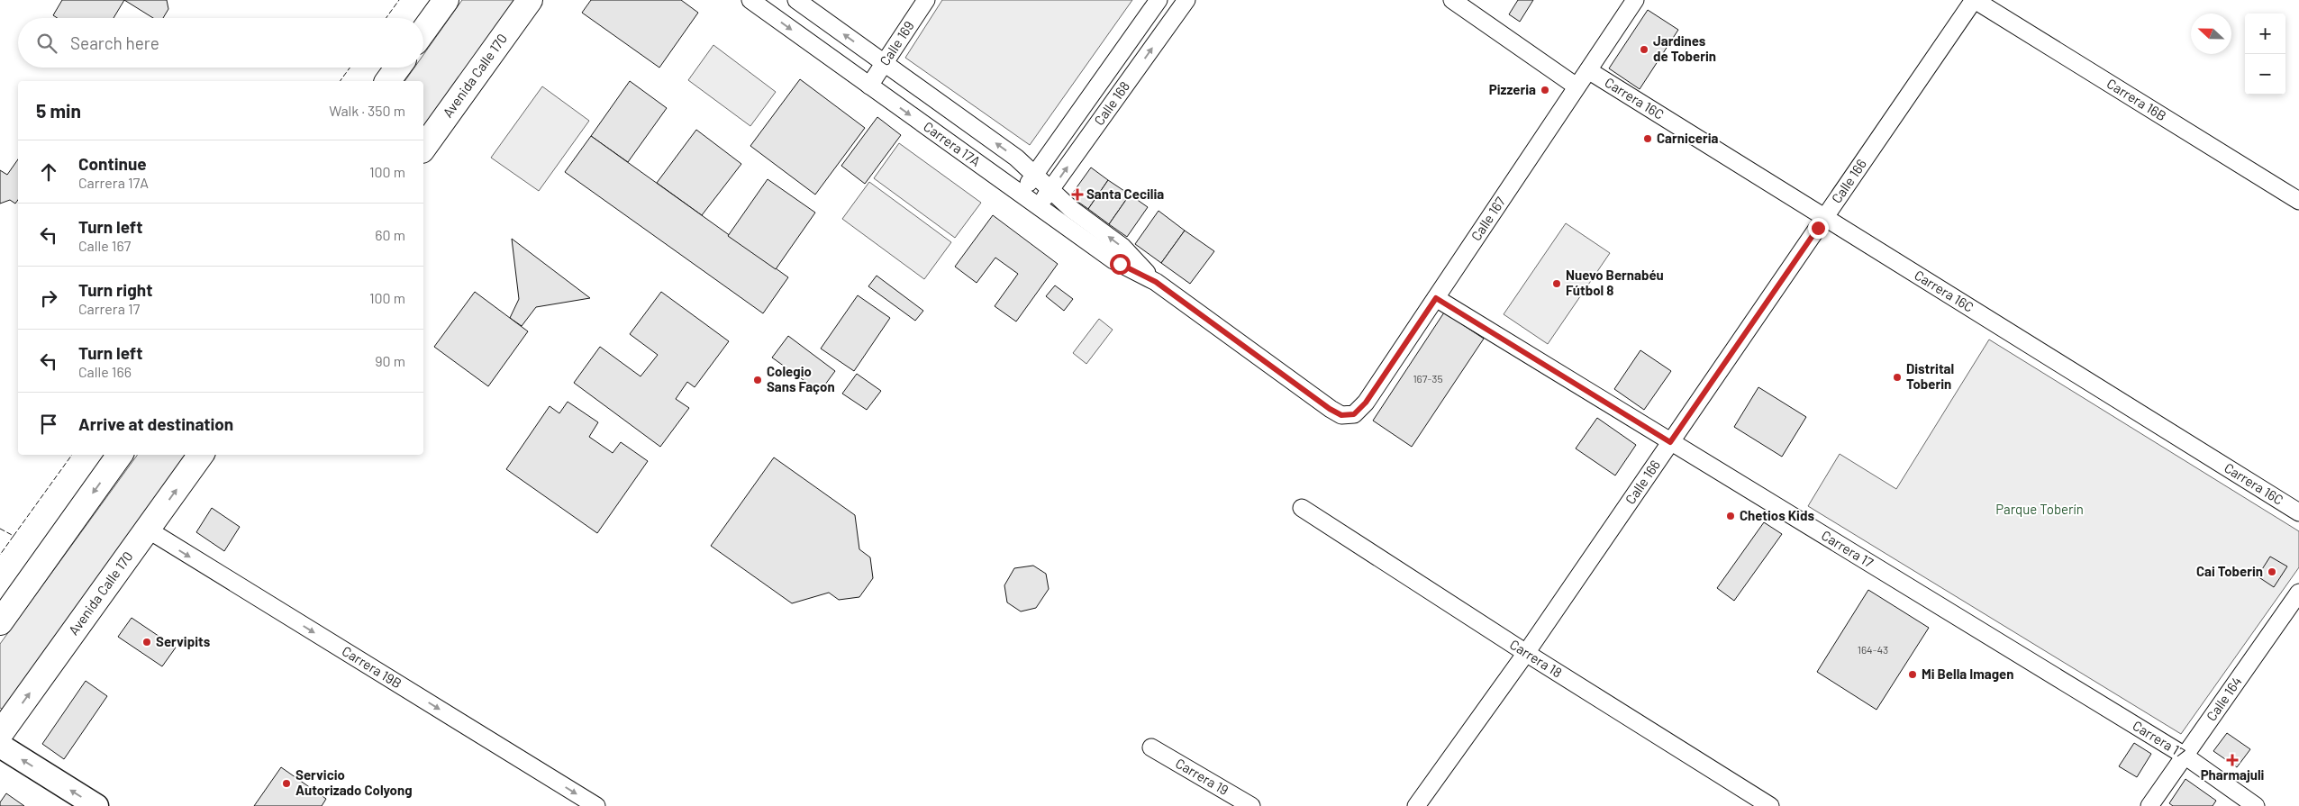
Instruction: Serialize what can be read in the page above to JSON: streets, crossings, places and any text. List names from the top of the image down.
{
  "streets": {
    "main road": ["Avenida Calle 170"],
    "street": [
      "Calle 169",
      "Carrera 16C",
      "Carrera 16B",
      "Calle 168",
      "Carrera 17A",
      "Calle 166",
      "Calle 167",
      "Carrera 17",
      "Carrera 18",
      "Carrera 19B",
      "Calle 164",
      "Carrera 19"
    ]
  },
  "crossings": [
    ["Calle 169", "Carrera 17A"],
    ["Avenida Calle 170", "Carrera 19B"],
    ["Carrera 16C", "Calle 166"],
    ["Carrera 16C", "Calle 167"],
    ["Carrera 16B", "Calle 166"],
    ["Calle 168", "Carrera 17A"],
    ["Carrera 17A", "Calle 167"],
    ["Calle 166", "Carrera 17"],
    ["Calle 166", "Carrera 18"],
    ["Calle 167", "Carrera 17"],
    ["Carrera 17", "Calle 164"]
  ],
  "one_way": ["Carrera 19B"],
  "parks": ["Parque Toberín"],
  "places": {
    "other": [
      "Jardines de Toberin",
      "Pizzeria",
      "Carniceria",
      "Nuevo Bernabéu Fútbol 8",
      "Distrital Toberin",
      "Colegio Sans Façon",
      "Chetios Kids",
      "Cai Toberin",
      "Servipits",
      "Mi Bella Imagen",
      "Servicio Autorizado Colyong"
    ],
    "health": ["Santa Cecilia", "Pharmajuli"]
  },
  "house_numbers": ["167-35", "164-43"],
  "north": "left",
  "page": {
    "map_buttons": ["+", "−"],
    "search": "Search here",
    "heading": ["5 min", "Walk · 350 m"],
    "list": [
      ["Continue", "Carrera 17A", "100 m"],
      ["Turn left", "Calle 167", "60 m"],
      ["Turn right", "Carrera 17", "100 m"],
      ["Turn left", "Calle 166", "90 m"],
      "Arrive at destination"
    ]
  }
}
